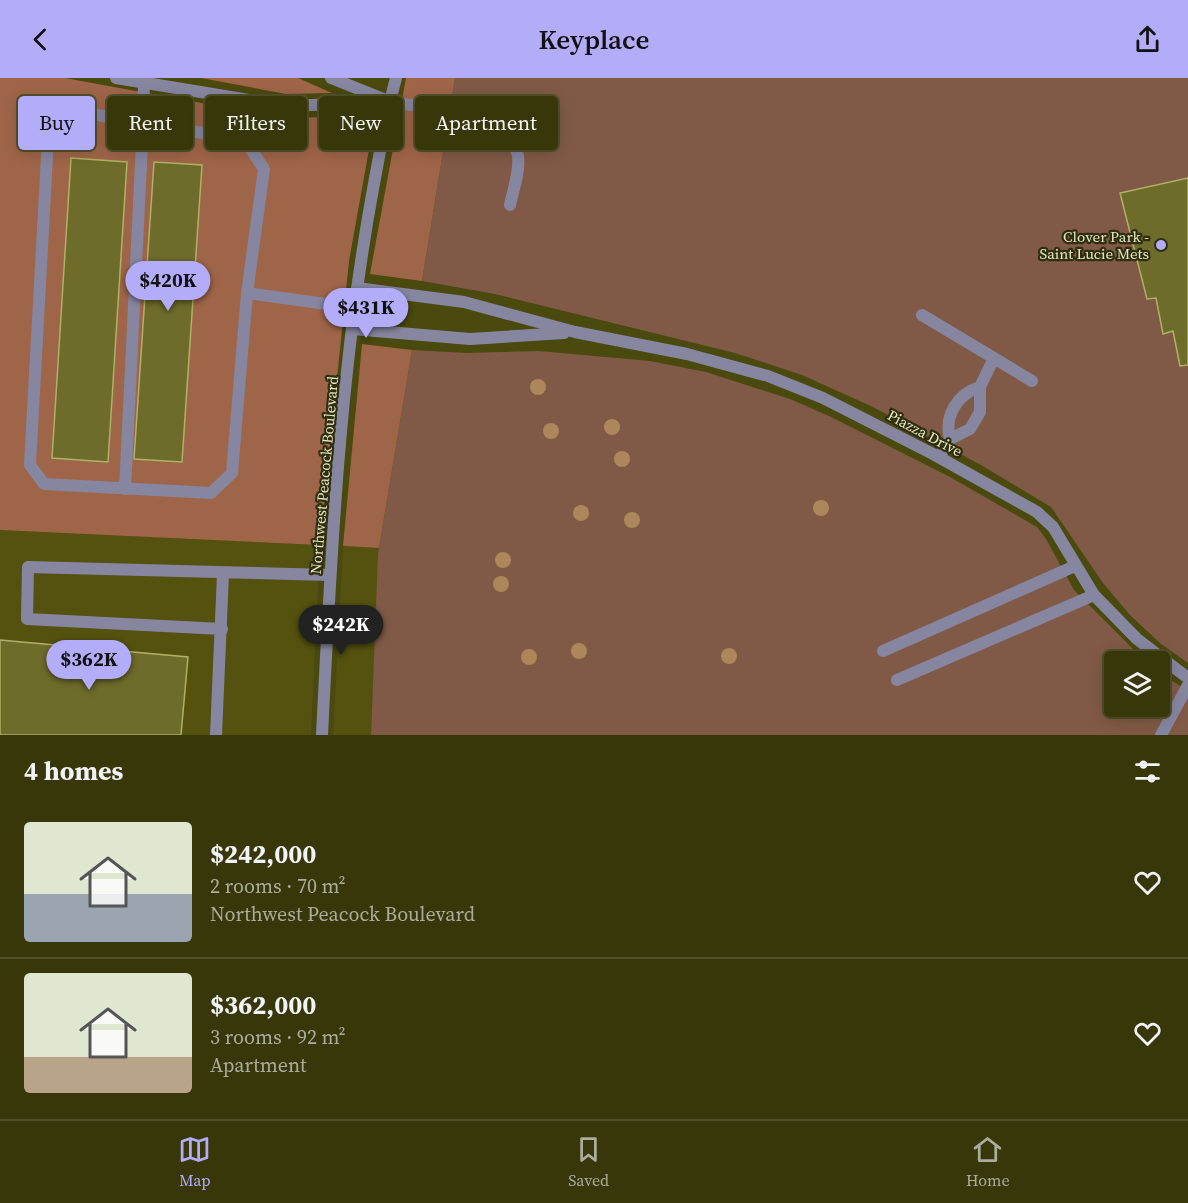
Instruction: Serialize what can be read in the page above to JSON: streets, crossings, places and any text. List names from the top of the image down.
{
  "streets": {
    "street": ["Piazza Drive", "Northwest Peacock Boulevard"]
  },
  "crossings": [
    ["Piazza Drive", "Northwest Peacock Boulevard"]
  ],
  "places": ["Clover Park - Saint Lucie Mets"],
  "page": {
    "header": "Keyplace",
    "chip": [
      "Buy",
      "Rent",
      "Filters",
      "New",
      "Apartment"
    ],
    "price": [
      "$420K",
      "$431K",
      "$242K",
      "$362K"
    ],
    "heading": "4 homes",
    "list": [
      {
        "name": "$242,000",
        "note": "2 rooms · 70 m² · Northwest Peacock Boulevard"
      },
      {
        "name": "$362,000",
        "note": "3 rooms · 92 m² · Apartment"
      }
    ],
    "tabs": ["Map", "Saved", "Home"]
  }
}
